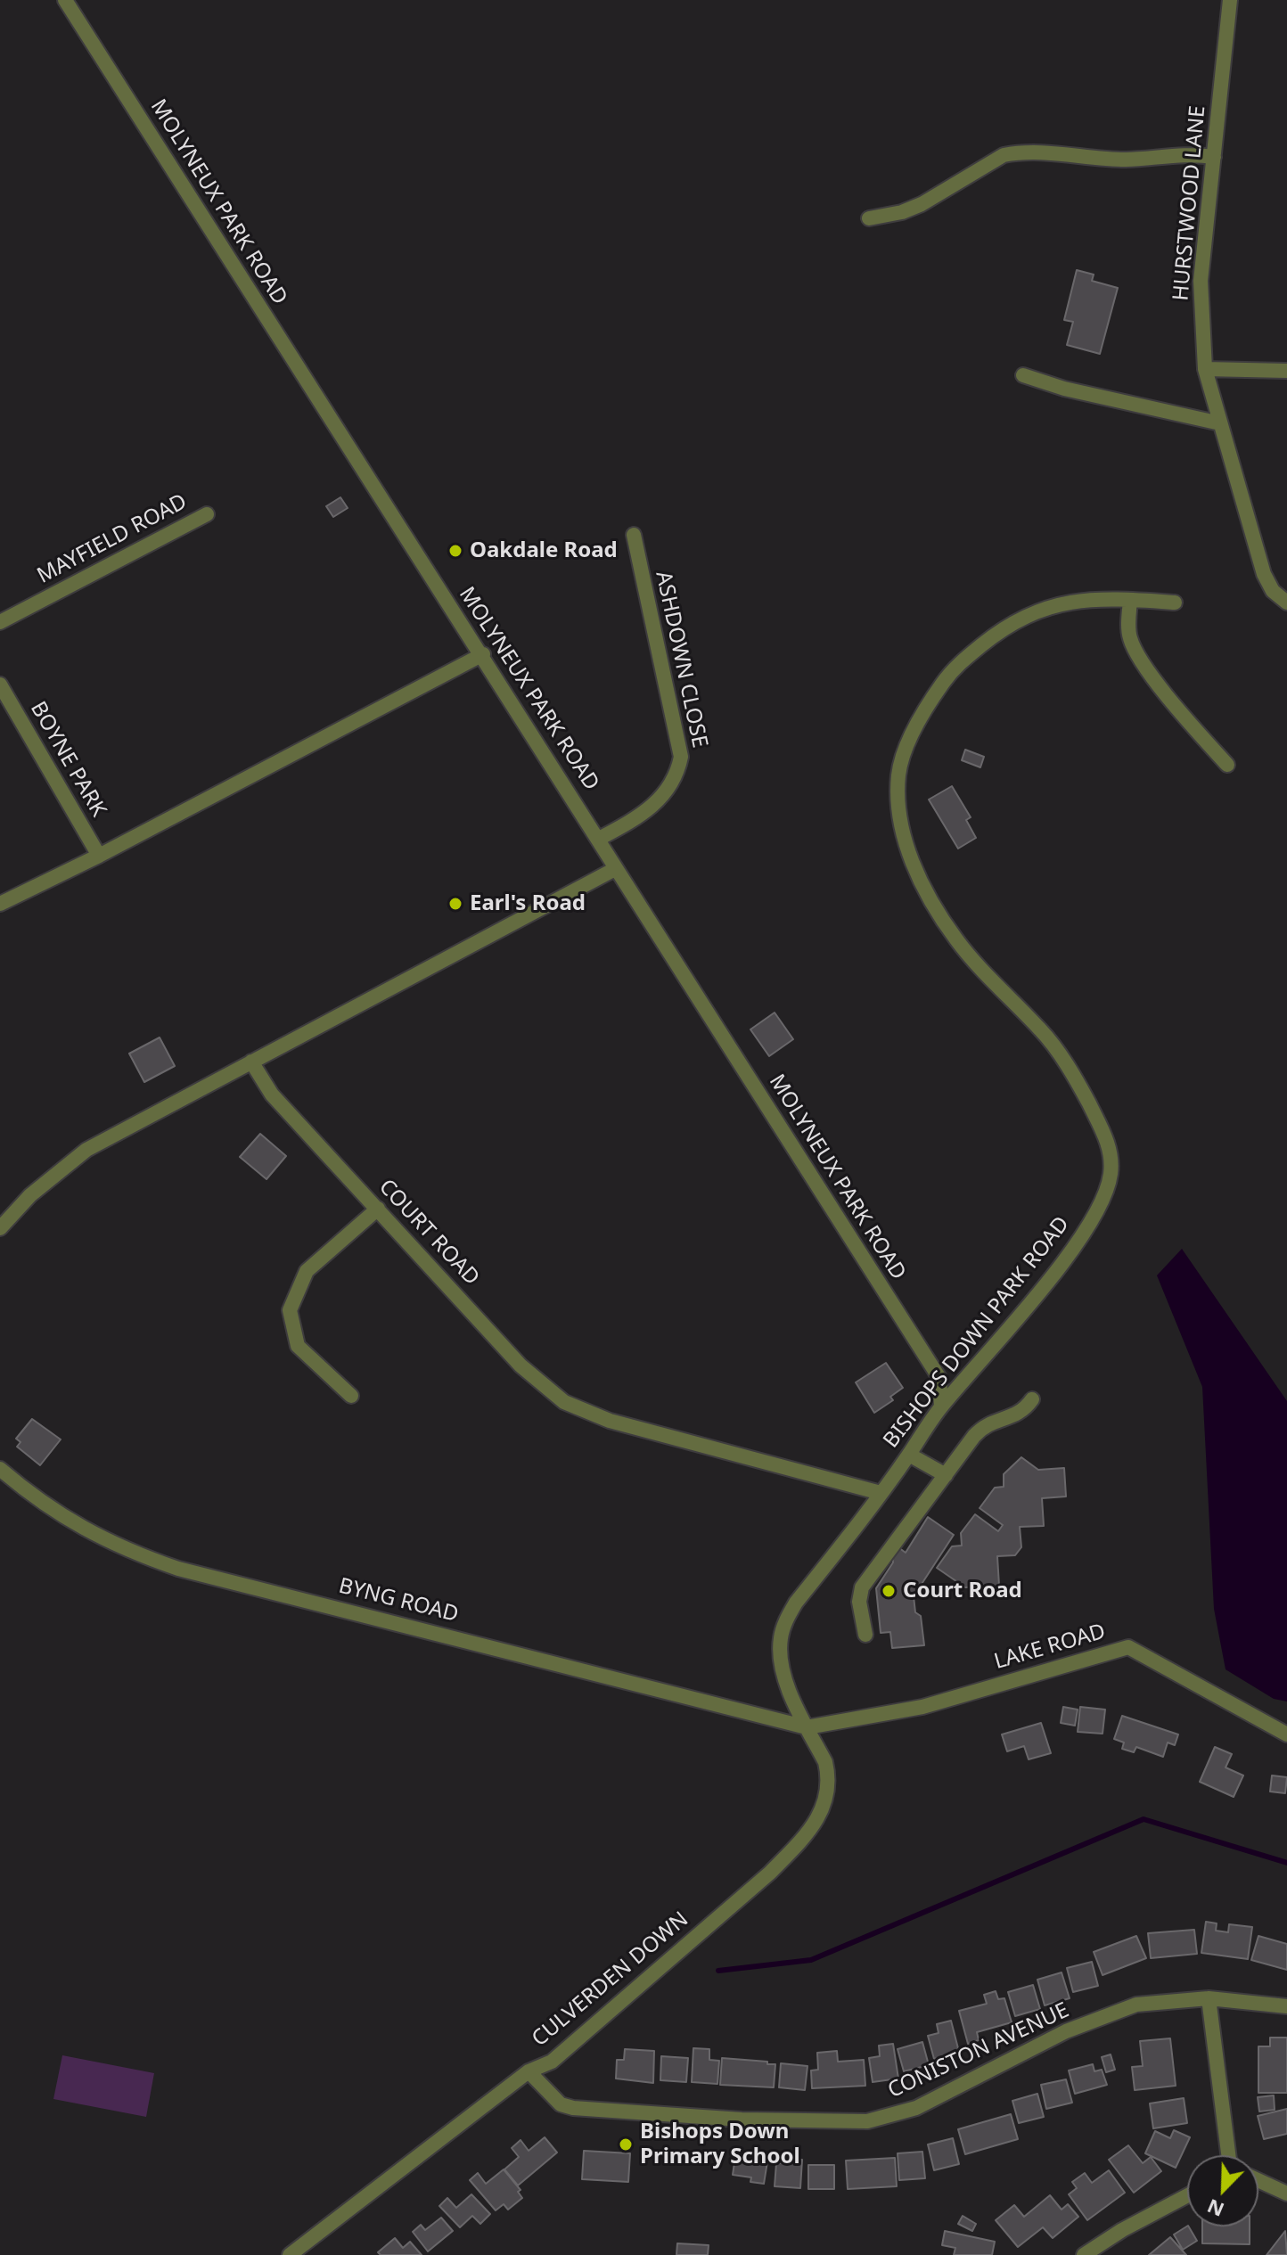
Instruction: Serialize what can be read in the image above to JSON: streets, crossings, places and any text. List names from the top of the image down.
{
  "streets": {
    "street": [
      "MOLYNEUX PARK ROAD",
      "HURSTWOOD LANE",
      "MAYFIELD ROAD",
      "ASHDOWN CLOSE",
      "BOYNE PARK",
      "COURT ROAD",
      "BISHOPS DOWN PARK ROAD",
      "BYNG ROAD",
      "LAKE ROAD",
      "CULVERDEN DOWN",
      "CONISTON AVENUE"
    ]
  },
  "crossings": [
    ["MOLYNEUX PARK ROAD", "ASHDOWN CLOSE"],
    ["MOLYNEUX PARK ROAD", "BISHOPS DOWN PARK ROAD"],
    ["COURT ROAD", "BISHOPS DOWN PARK ROAD"],
    ["BISHOPS DOWN PARK ROAD", "CULVERDEN DOWN"],
    ["BYNG ROAD", "LAKE ROAD"],
    ["BYNG ROAD", "CULVERDEN DOWN"],
    ["LAKE ROAD", "CULVERDEN DOWN"],
    ["CULVERDEN DOWN", "CONISTON AVENUE"]
  ],
  "places": [
    "Oakdale Road",
    "Earl's Road",
    "Court Road",
    "Bishops Down Primary School"
  ],
  "north": "bottom left"
}
